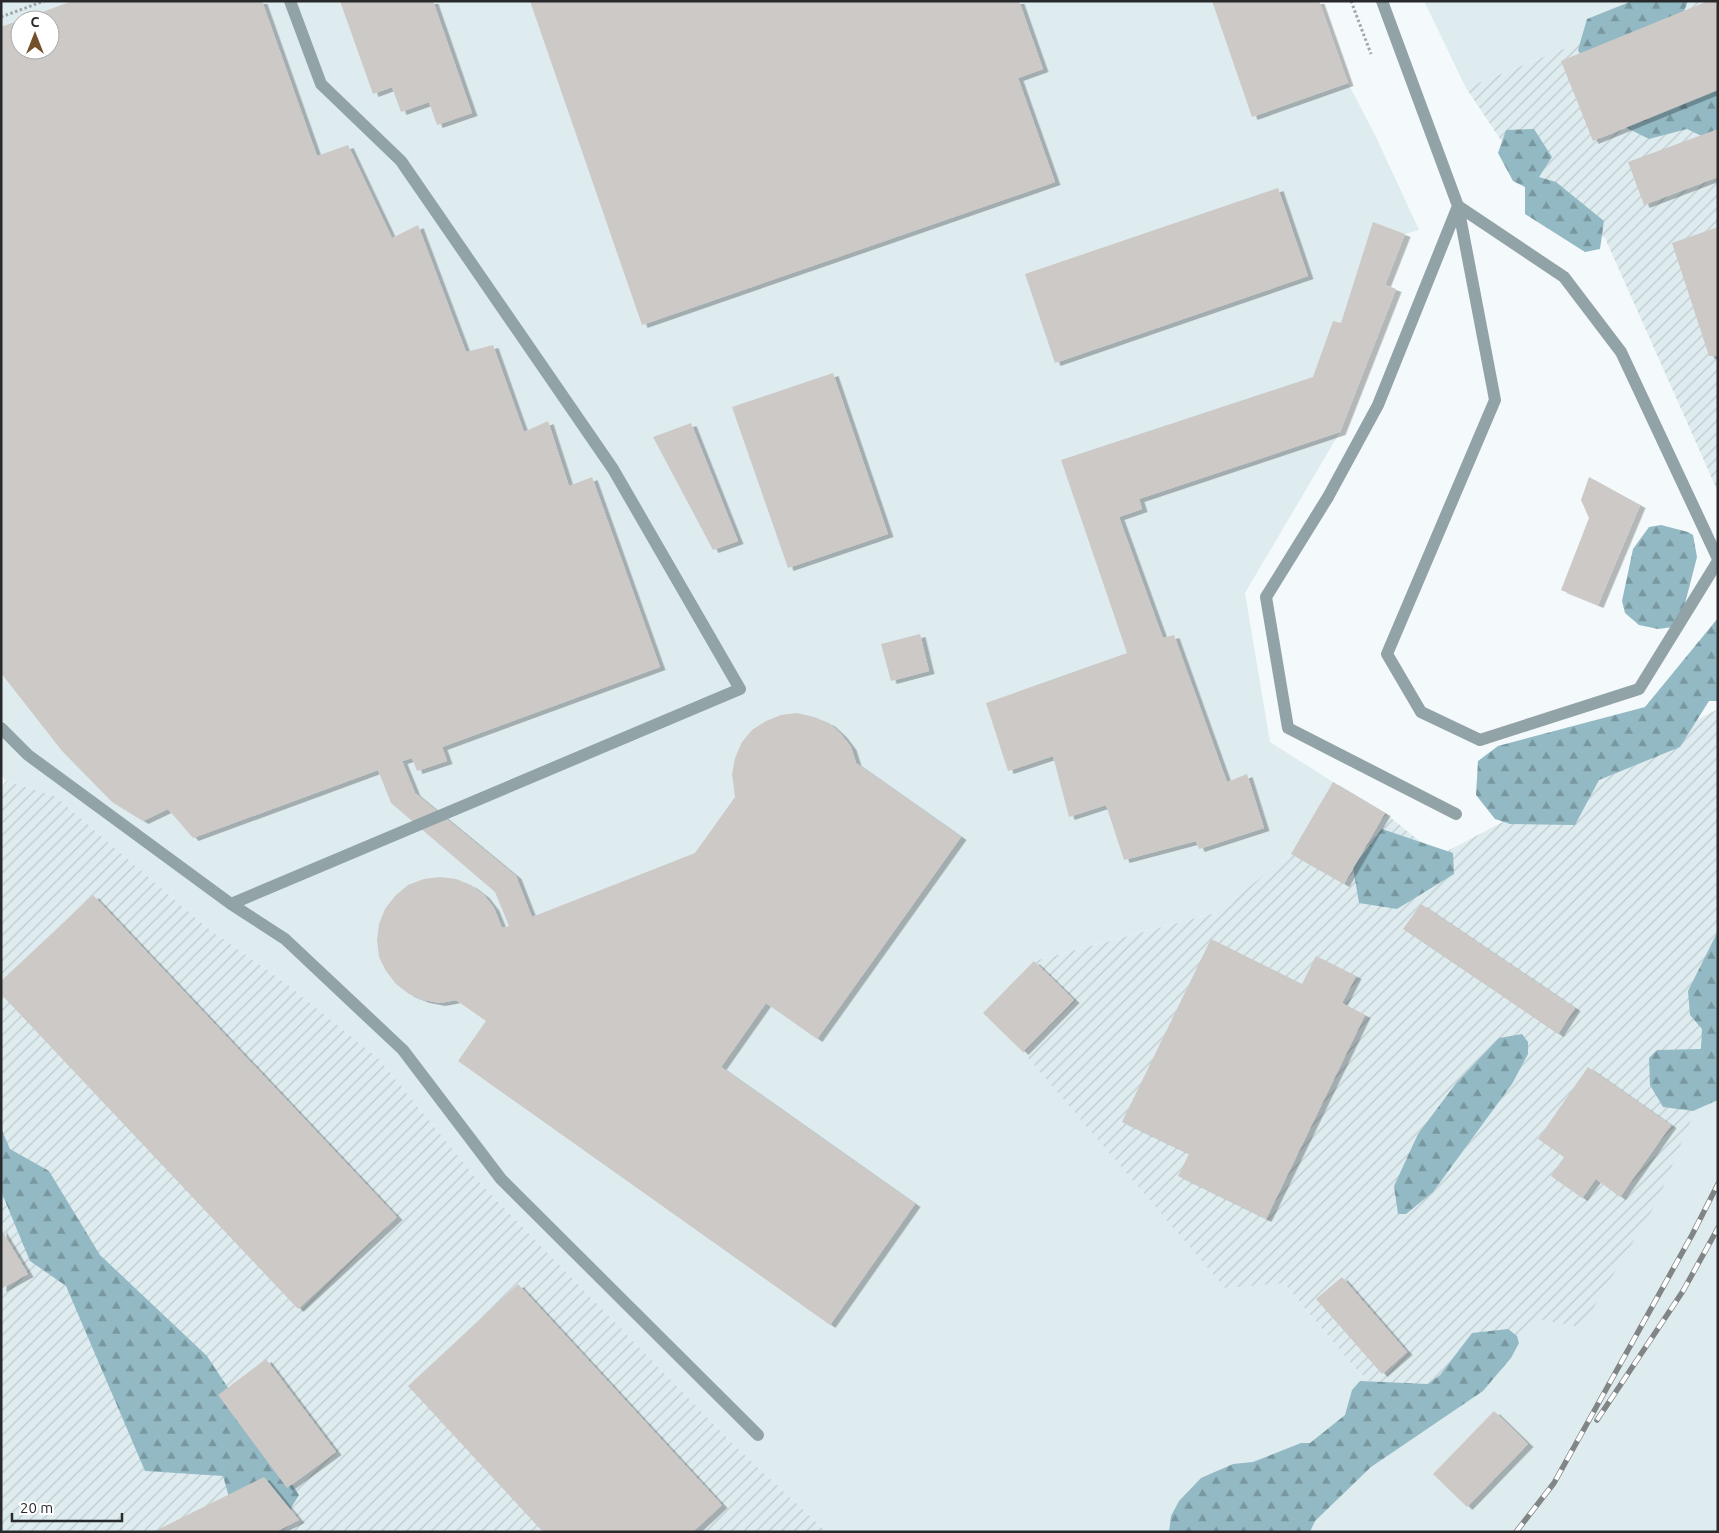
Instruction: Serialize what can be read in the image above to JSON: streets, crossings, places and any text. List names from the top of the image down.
{
  "scale_bar": "20 m",
  "north": "top"
}
